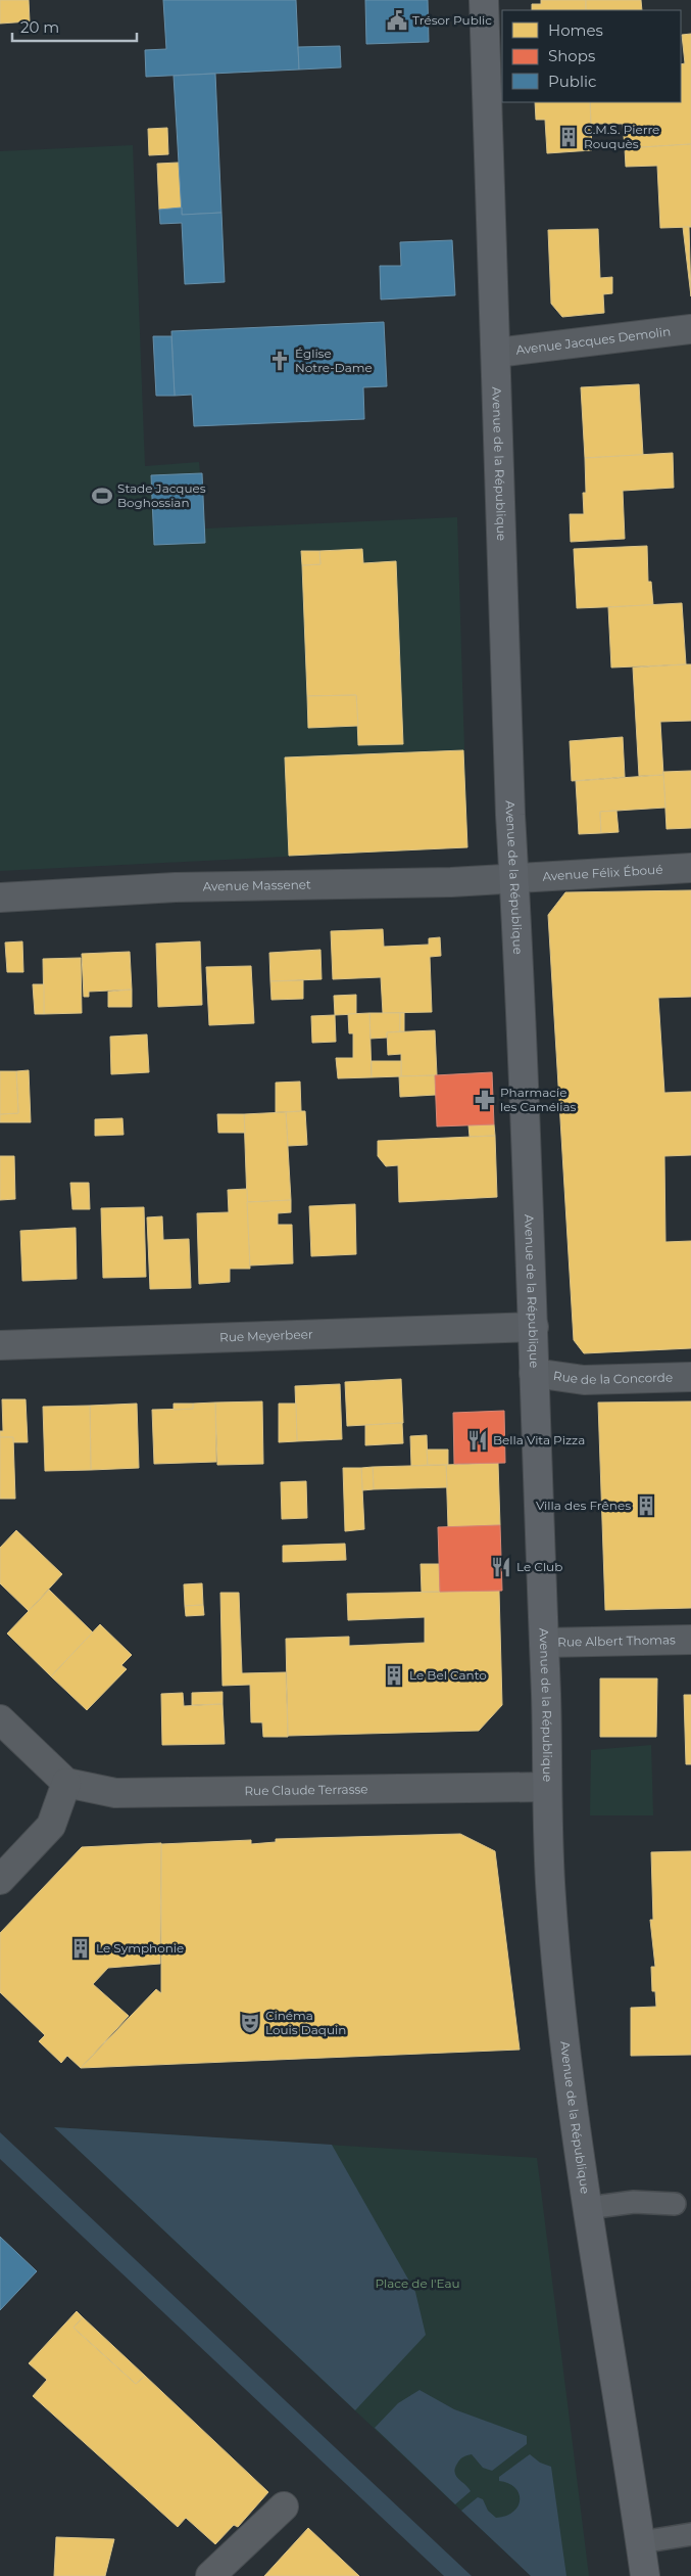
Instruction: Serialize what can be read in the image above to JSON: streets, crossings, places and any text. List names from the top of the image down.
{
  "streets": {
    "main road": ["Avenue de la République"],
    "street": [
      "Avenue Jacques Demolin",
      "Avenue Félix Éboué",
      "Avenue Massenet",
      "Rue Meyerbeer",
      "Rue de la Concorde",
      "Rue Albert Thomas",
      "Rue Claude Terrasse"
    ]
  },
  "crossings": [
    ["Avenue Jacques Demolin", "Avenue de la République"],
    ["Avenue de la République", "Avenue Félix Éboué"],
    ["Avenue de la République", "Avenue Massenet"],
    ["Avenue de la République", "Rue Meyerbeer"],
    ["Avenue de la République", "Rue de la Concorde"],
    ["Avenue de la République", "Rue Albert Thomas"],
    ["Avenue de la République", "Rue Claude Terrasse"],
    ["Avenue Félix Éboué", "Avenue Massenet"]
  ],
  "parks": ["Place de l'Eau"],
  "places": {
    "public building": ["Trésor Public"],
    "building": [
      "C.M.S. Pierre Rouquès",
      "Villa des Frênes",
      "Le Bel Canto",
      "Le Symphonie"
    ],
    "church": ["Église Notre-Dame"],
    "sports": ["Stade Jacques Boghossian"],
    "pharmacy": ["Pharmacie les Camélias"],
    "restaurant": ["Bella Vita Pizza", "Le Club"],
    "theatre": ["Cinéma Louis Daquin"]
  },
  "legend": ["Homes", "Shops", "Public"],
  "scale_bar": "20 m"
}
